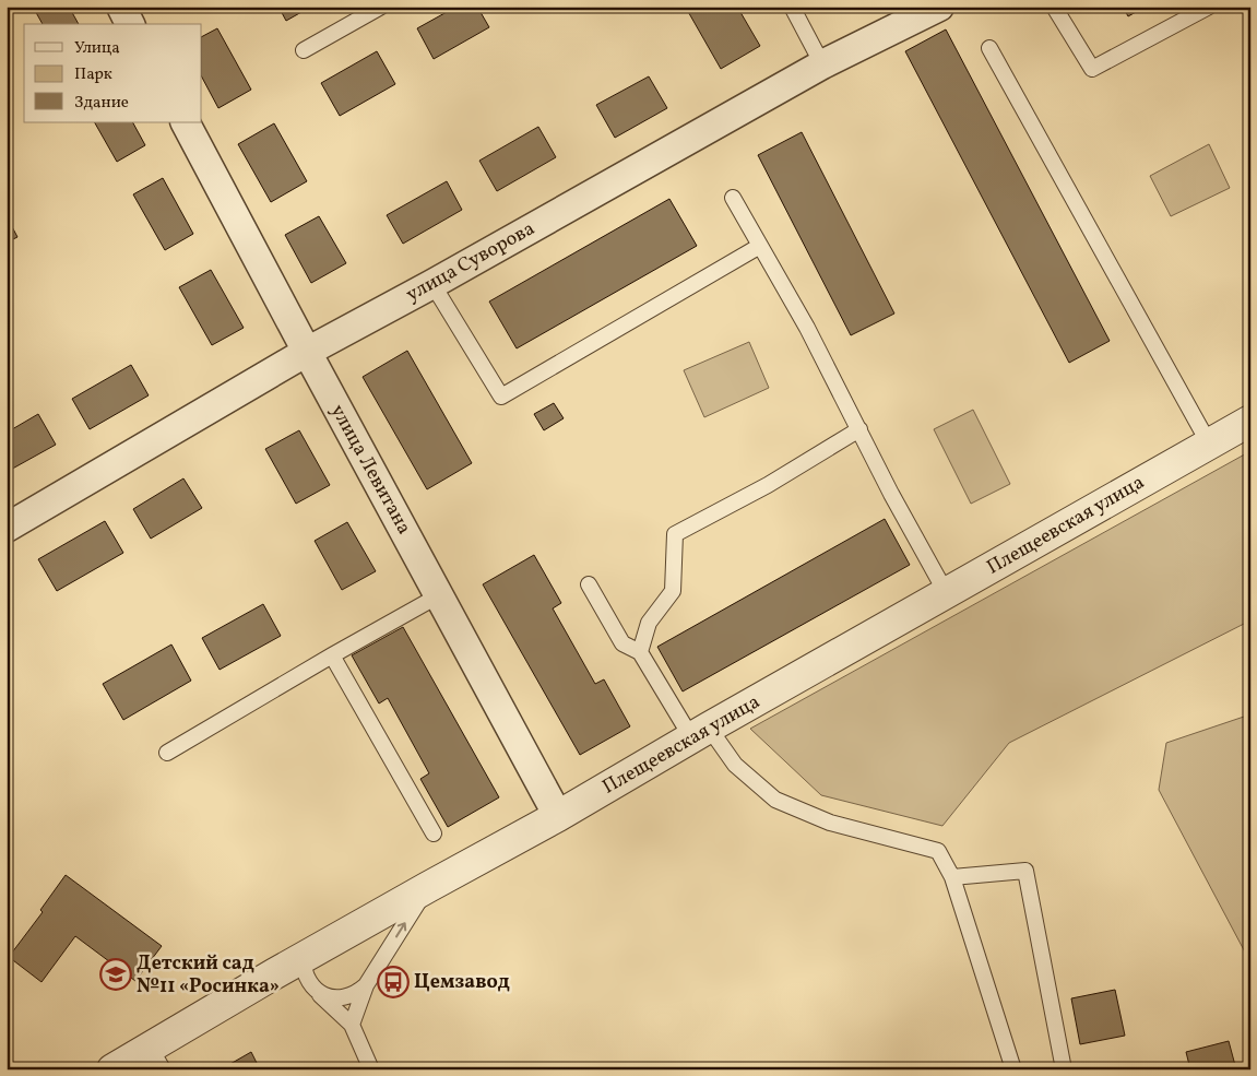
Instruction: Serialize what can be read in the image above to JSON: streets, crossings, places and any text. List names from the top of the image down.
{
  "streets": {
    "street": ["улица Суворова", "улица Левитана", "Плещеевская улица"]
  },
  "crossings": [
    ["улица Суворова", "улица Левитана"],
    ["улица Левитана", "Плещеевская улица"]
  ],
  "places": {
    "school or university": ["Детский сад №11 «Росинка»"],
    "bus stop": ["Цемзавод"]
  },
  "legend": ["Улица", "Парк", "Здание"]
}
